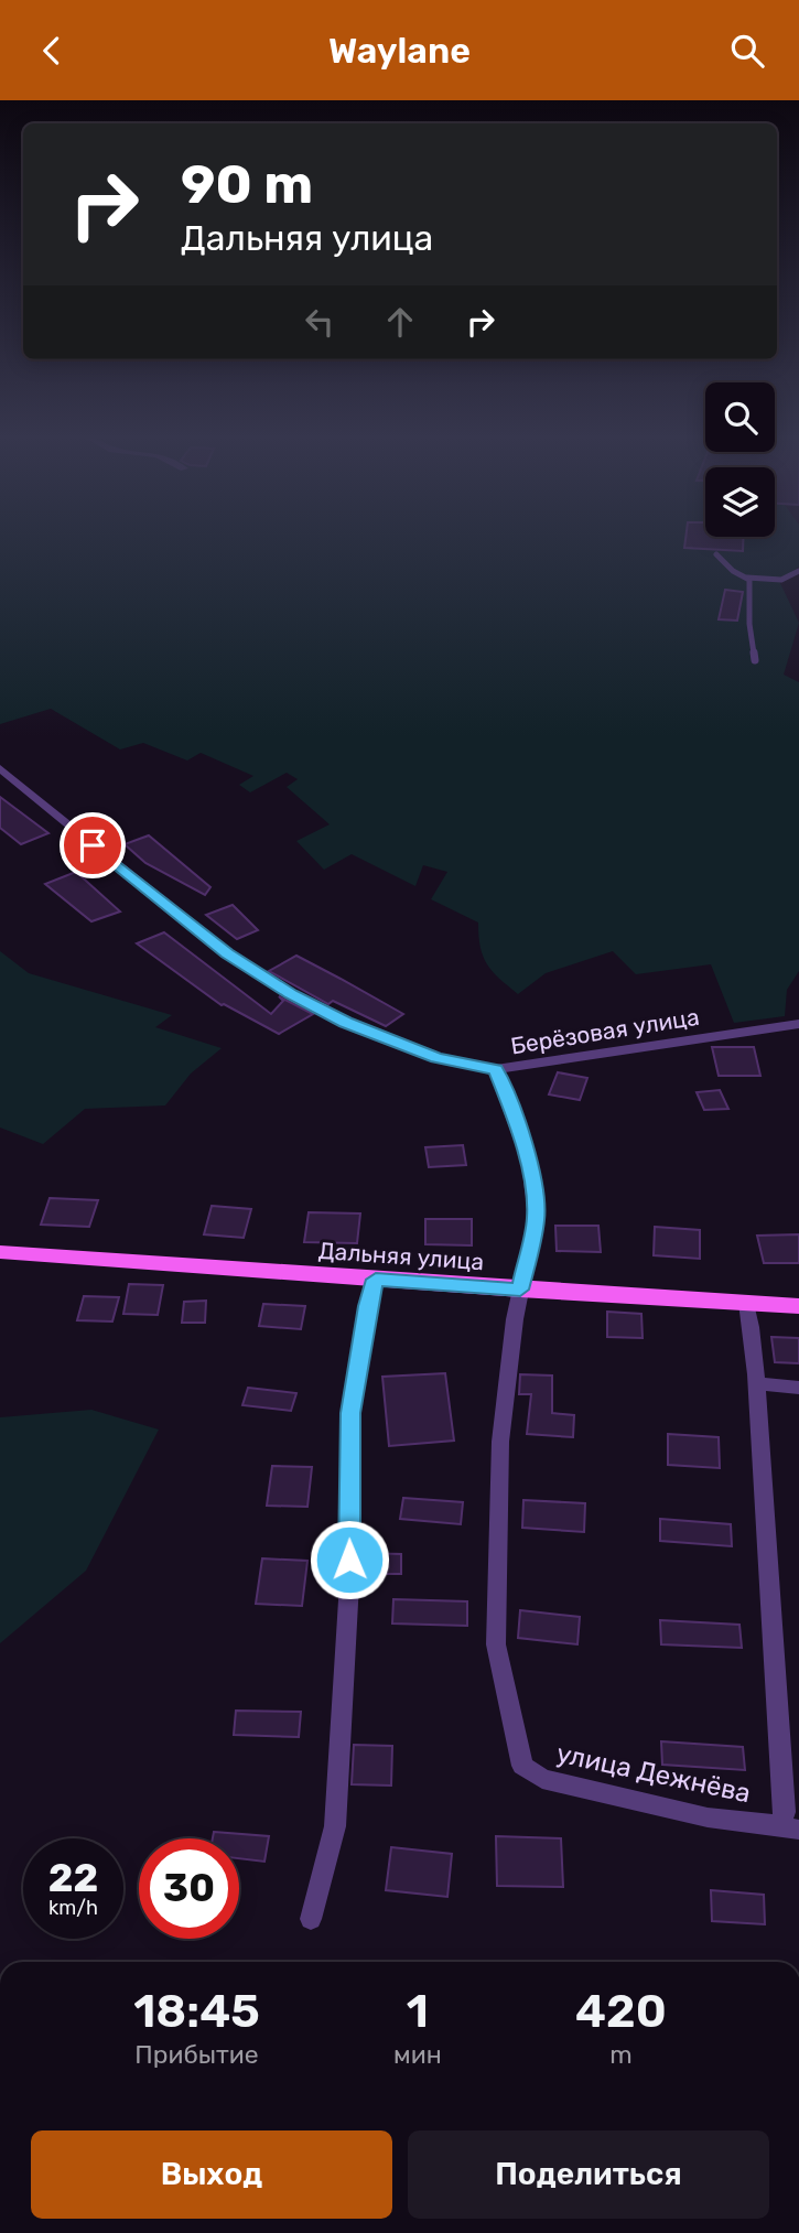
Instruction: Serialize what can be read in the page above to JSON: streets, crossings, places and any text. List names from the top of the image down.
{
  "streets": {
    "main road": ["Дальняя улица"],
    "street": ["Берёзовая улица", "улица Дежнёва"]
  },
  "crossings": [
    ["Берёзовая улица", "улица Дежнёва"],
    ["Дальняя улица", "улица Дежнёва"]
  ],
  "page": {
    "header": "Waylane",
    "turn": ["90 m", "Дальняя улица"],
    "speed": "22 km/h",
    "limit": "30",
    "eta": [
      "18:45",
      "Прибытие",
      "1",
      "мин",
      "420",
      "m"
    ],
    "buttons": ["Выход", "Поделиться"]
  }
}
